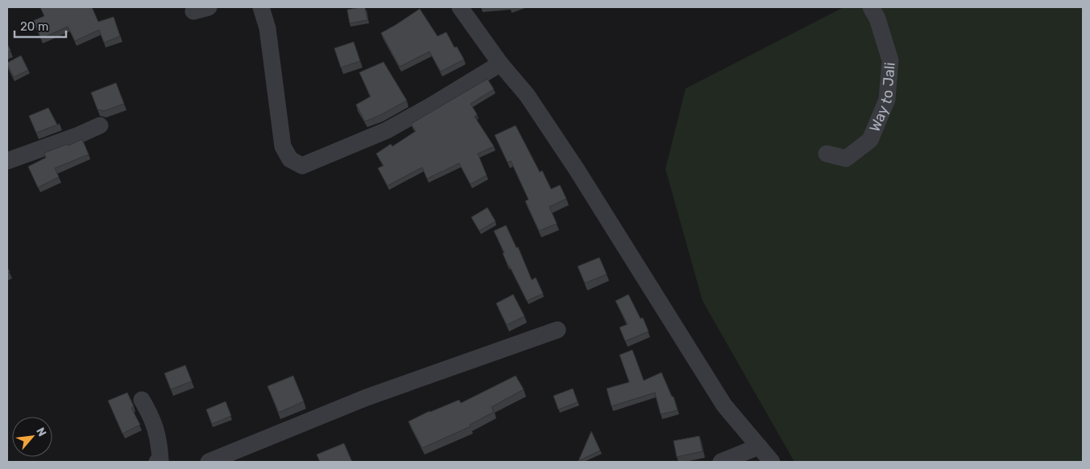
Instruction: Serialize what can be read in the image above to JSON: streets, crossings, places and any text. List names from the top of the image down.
{
  "streets": {
    "street": ["Way to Jali"]
  },
  "scale_bar": "20 m",
  "north": "top right"
}
